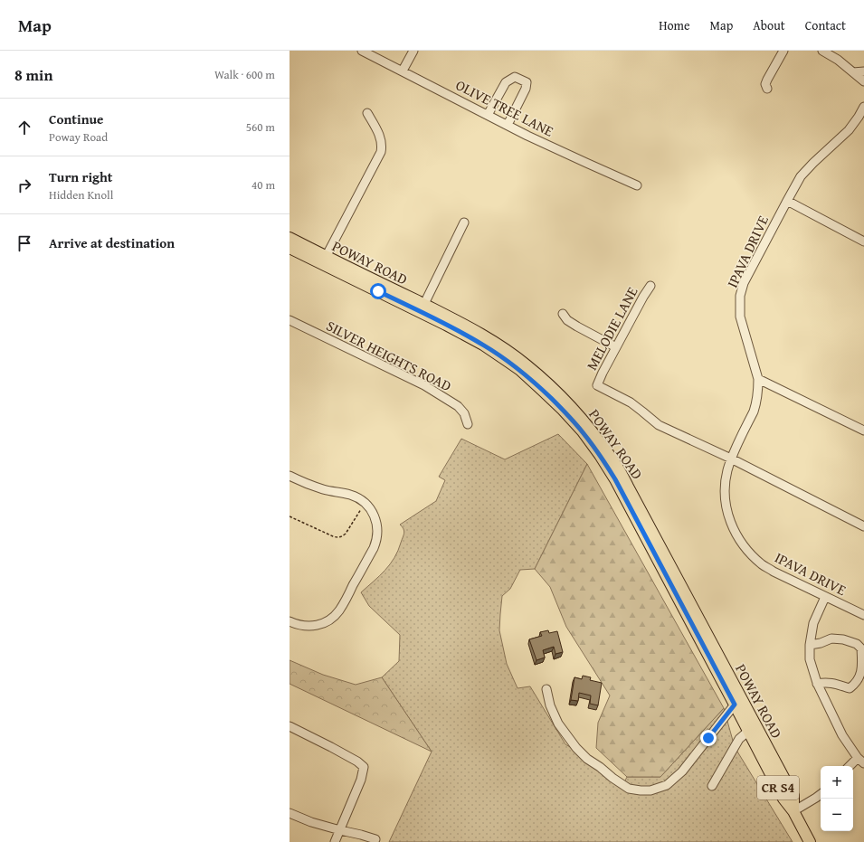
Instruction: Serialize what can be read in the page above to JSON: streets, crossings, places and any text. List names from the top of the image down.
{
  "streets": {
    "main road": ["POWAY ROAD", "CR S4"],
    "street": [
      "OLIVE TREE LANE",
      "IPAVA DRIVE",
      "MELODIE LANE",
      "SILVER HEIGHTS ROAD"
    ]
  },
  "crossings": [
    ["IPAVA DRIVE", "MELODIE LANE"]
  ],
  "page": {
    "header": "Map",
    "nav": [
      "Home",
      "Map",
      "About",
      "Contact"
    ],
    "heading": ["8 min", "Walk · 600 m"],
    "list": [
      ["Continue", "Poway Road", "560 m"],
      ["Turn right", "Hidden Knoll", "40 m"],
      "Arrive at destination"
    ],
    "map_buttons": ["+", "−"]
  }
}
